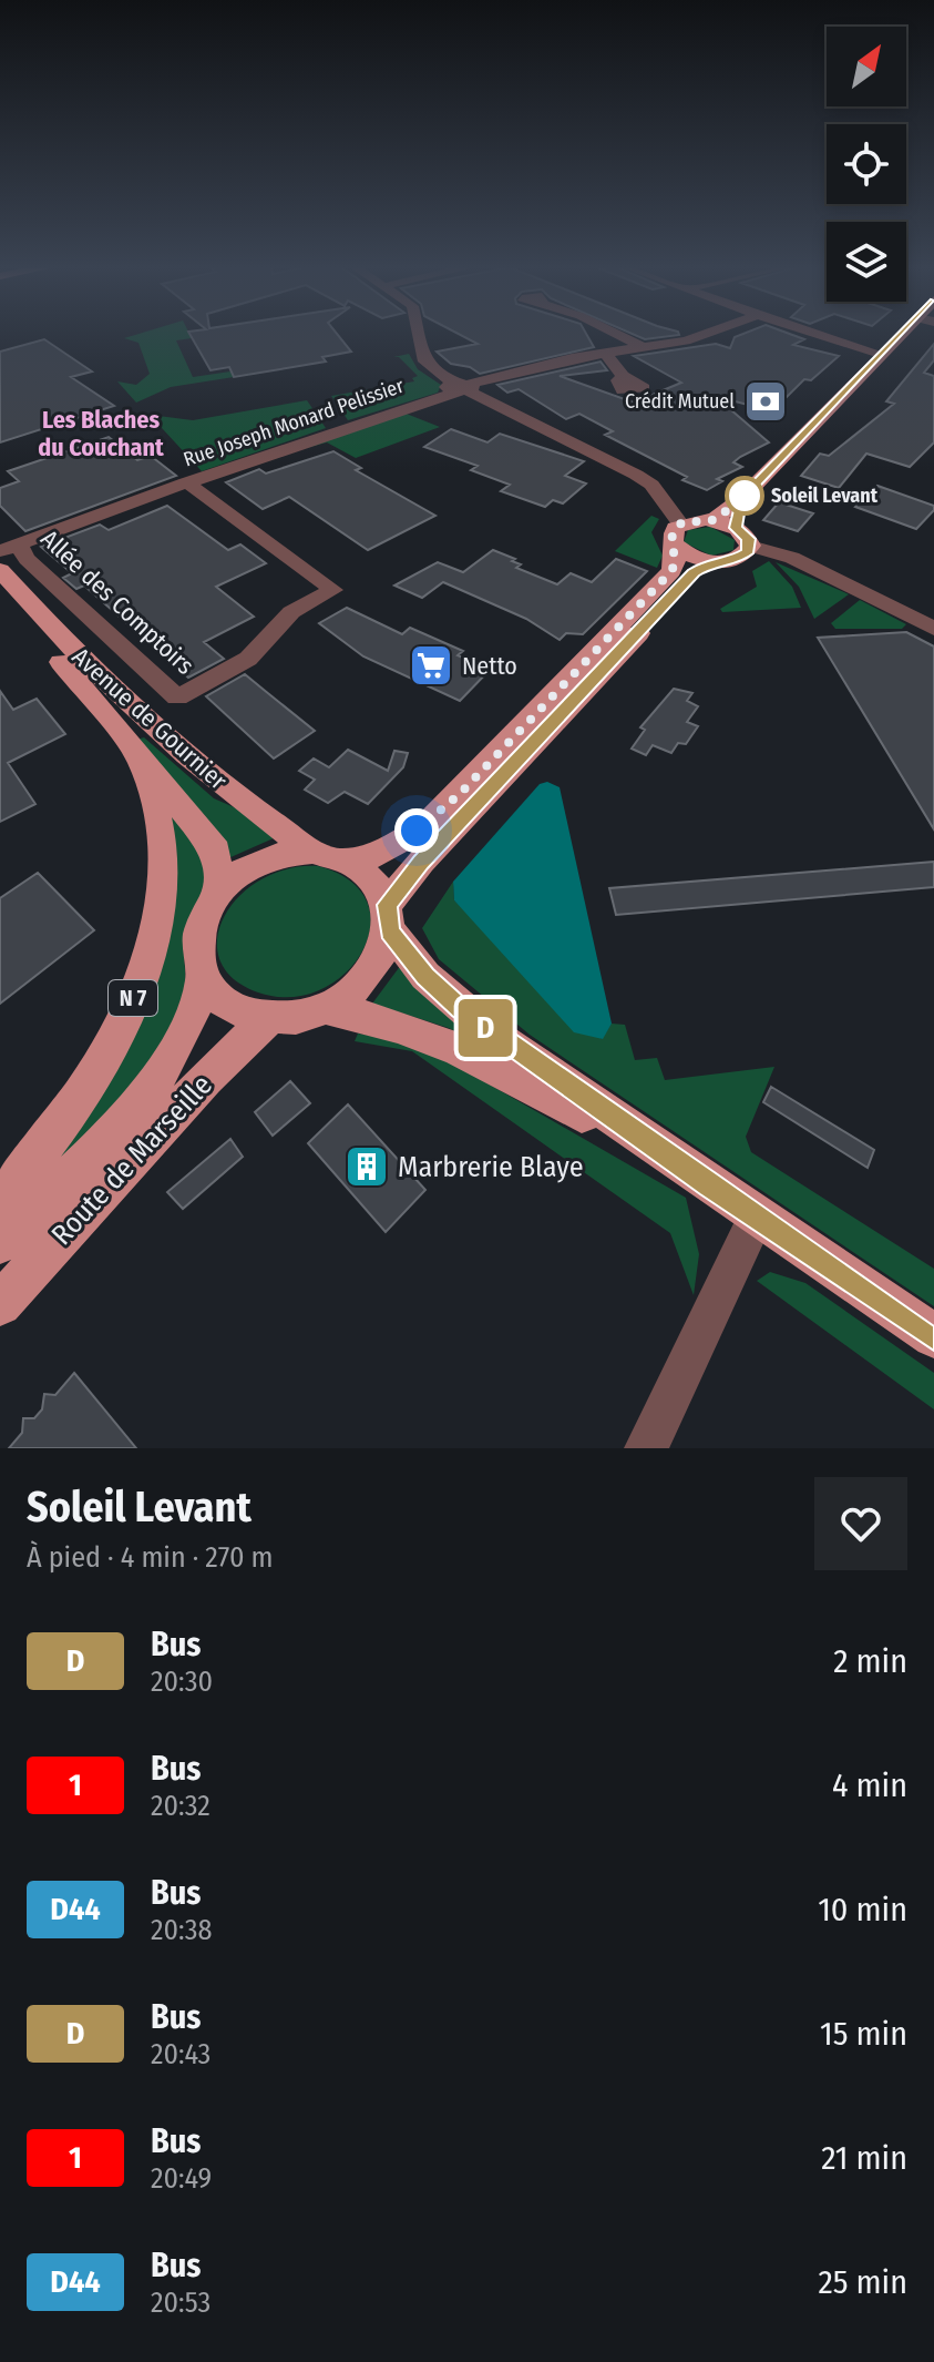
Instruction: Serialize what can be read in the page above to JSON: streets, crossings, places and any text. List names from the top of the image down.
{
  "streets": {
    "main road": ["Avenue de Gournier", "N 7", "Route de Marseille"],
    "street": ["Rue Joseph Monard Pelissier", "Allée des Comptoirs"]
  },
  "crossings": [
    ["Rue Joseph Monard Pelissier", "Allée des Comptoirs"],
    ["Avenue de Gournier", "N 7"],
    ["Avenue de Gournier", "Route de Marseille"],
    ["N 7", "Route de Marseille"]
  ],
  "districts": ["Les Blaches du Couchant"],
  "places": {
    "bank": ["Crédit Mutuel"],
    "other": ["Soleil Levant"],
    "supermarket": ["Netto"],
    "building": ["Marbrerie Blaye"]
  },
  "lines": ["bus line D"],
  "north": "top right",
  "page": {
    "on_map": "D",
    "heading": ["Soleil Levant", "À pied · 4 min · 270 m"],
    "list": [
      {
        "mark": "D",
        "name": "Bus",
        "note": "20:30",
        "value": "2 min"
      },
      {
        "mark": "1",
        "name": "Bus",
        "note": "20:32",
        "value": "4 min"
      },
      {
        "mark": "D44",
        "name": "Bus",
        "note": "20:38",
        "value": "10 min"
      },
      {
        "mark": "D",
        "name": "Bus",
        "note": "20:43",
        "value": "15 min"
      },
      {
        "mark": "1",
        "name": "Bus",
        "note": "20:49",
        "value": "21 min"
      },
      {
        "mark": "D44",
        "name": "Bus",
        "note": "20:53",
        "value": "25 min"
      }
    ]
  }
}
